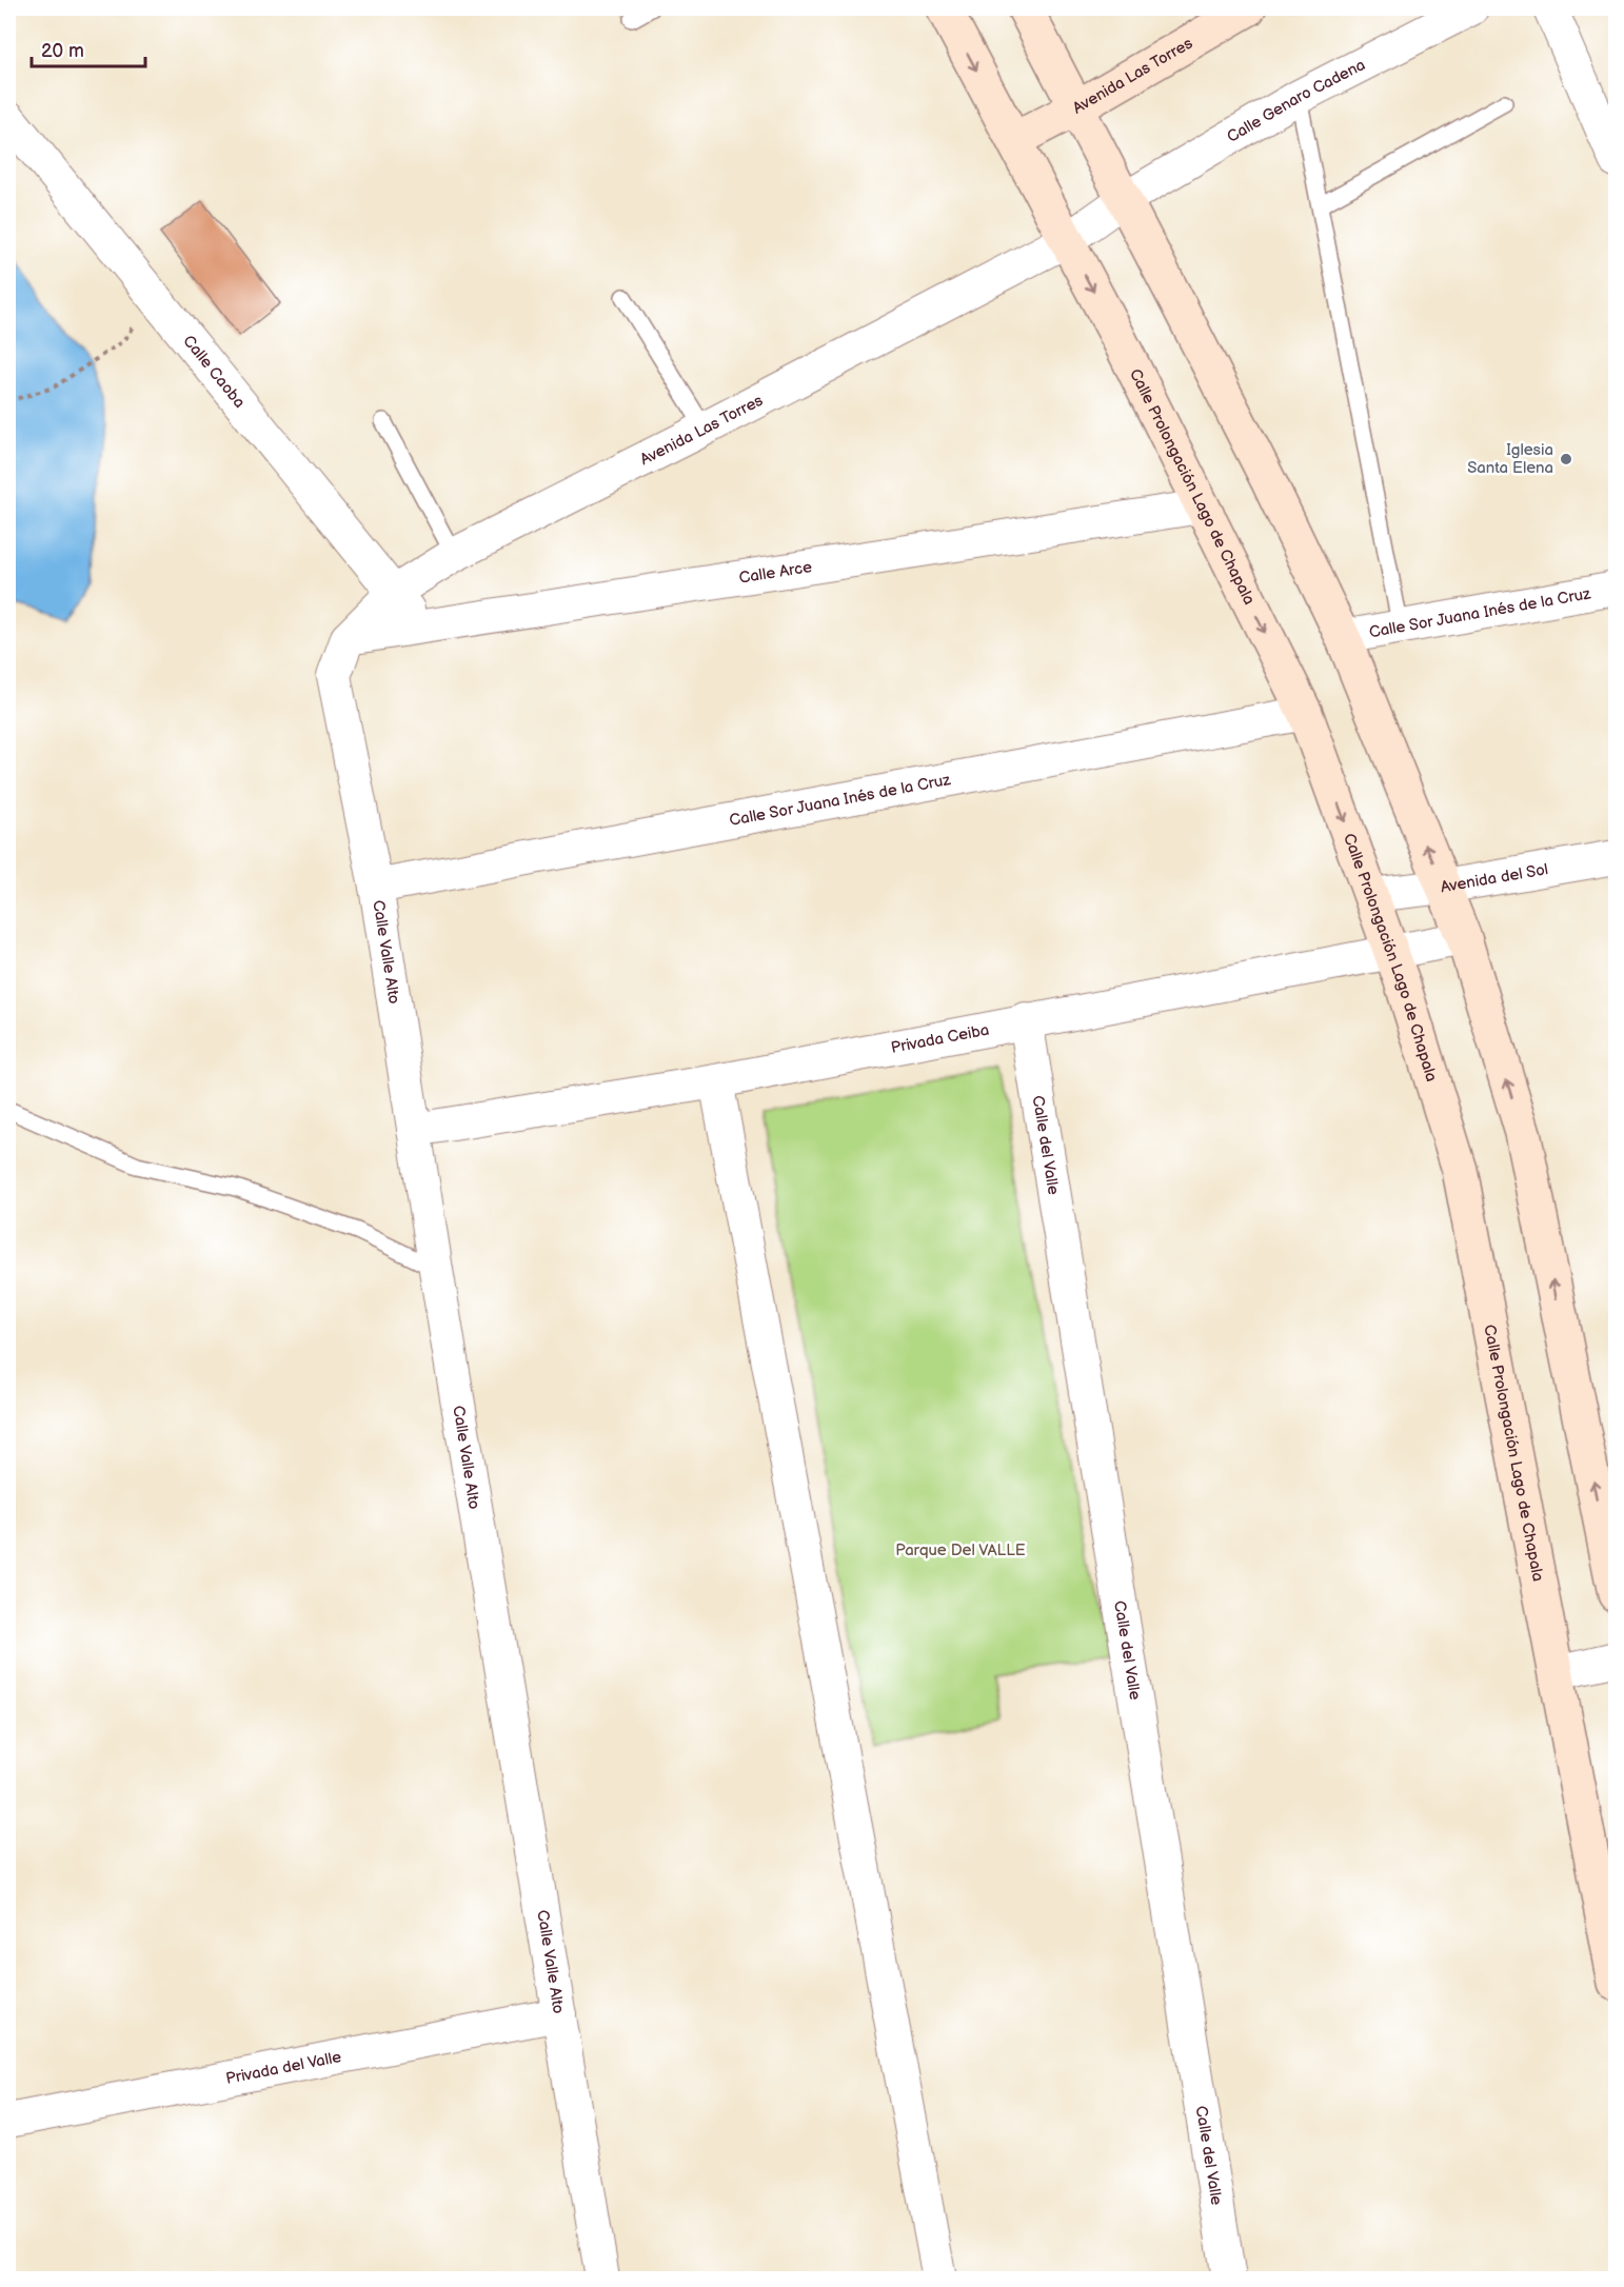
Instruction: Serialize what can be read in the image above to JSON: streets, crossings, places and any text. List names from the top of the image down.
{
  "streets": {
    "main road": ["Avenida Las Torres", "Calle Prolongación Lago de Chapala"],
    "street": [
      "Calle Genaro Cadena",
      "Calle Caoba",
      "Calle Arce",
      "Calle Sor Juana Inés de la Cruz",
      "Avenida del Sol",
      "Calle Valle Alto",
      "Privada Ceiba",
      "Calle del Valle",
      "Privada del Valle"
    ]
  },
  "crossings": [
    ["Avenida Las Torres", "Calle Genaro Cadena"],
    ["Avenida Las Torres", "Calle Caoba"],
    ["Avenida Las Torres", "Calle Prolongación Lago de Chapala"],
    ["Avenida Las Torres", "Calle Arce"],
    ["Avenida Las Torres", "Calle Valle Alto"],
    ["Calle Genaro Cadena", "Calle Prolongación Lago de Chapala"],
    ["Calle Caoba", "Calle Arce"],
    ["Calle Prolongación Lago de Chapala", "Calle Arce"],
    ["Calle Prolongación Lago de Chapala", "Calle Sor Juana Inés de la Cruz"],
    ["Calle Prolongación Lago de Chapala", "Avenida del Sol"],
    ["Calle Prolongación Lago de Chapala", "Privada Ceiba"],
    ["Calle Arce", "Calle Valle Alto"],
    ["Calle Sor Juana Inés de la Cruz", "Calle Valle Alto"],
    ["Calle Valle Alto", "Privada Ceiba"],
    ["Calle Valle Alto", "Privada del Valle"],
    ["Privada Ceiba", "Calle del Valle"]
  ],
  "parks": ["Parque Del VALLE"],
  "places": ["Iglesia Santa Elena"],
  "scale_bar": "20 m"
}
